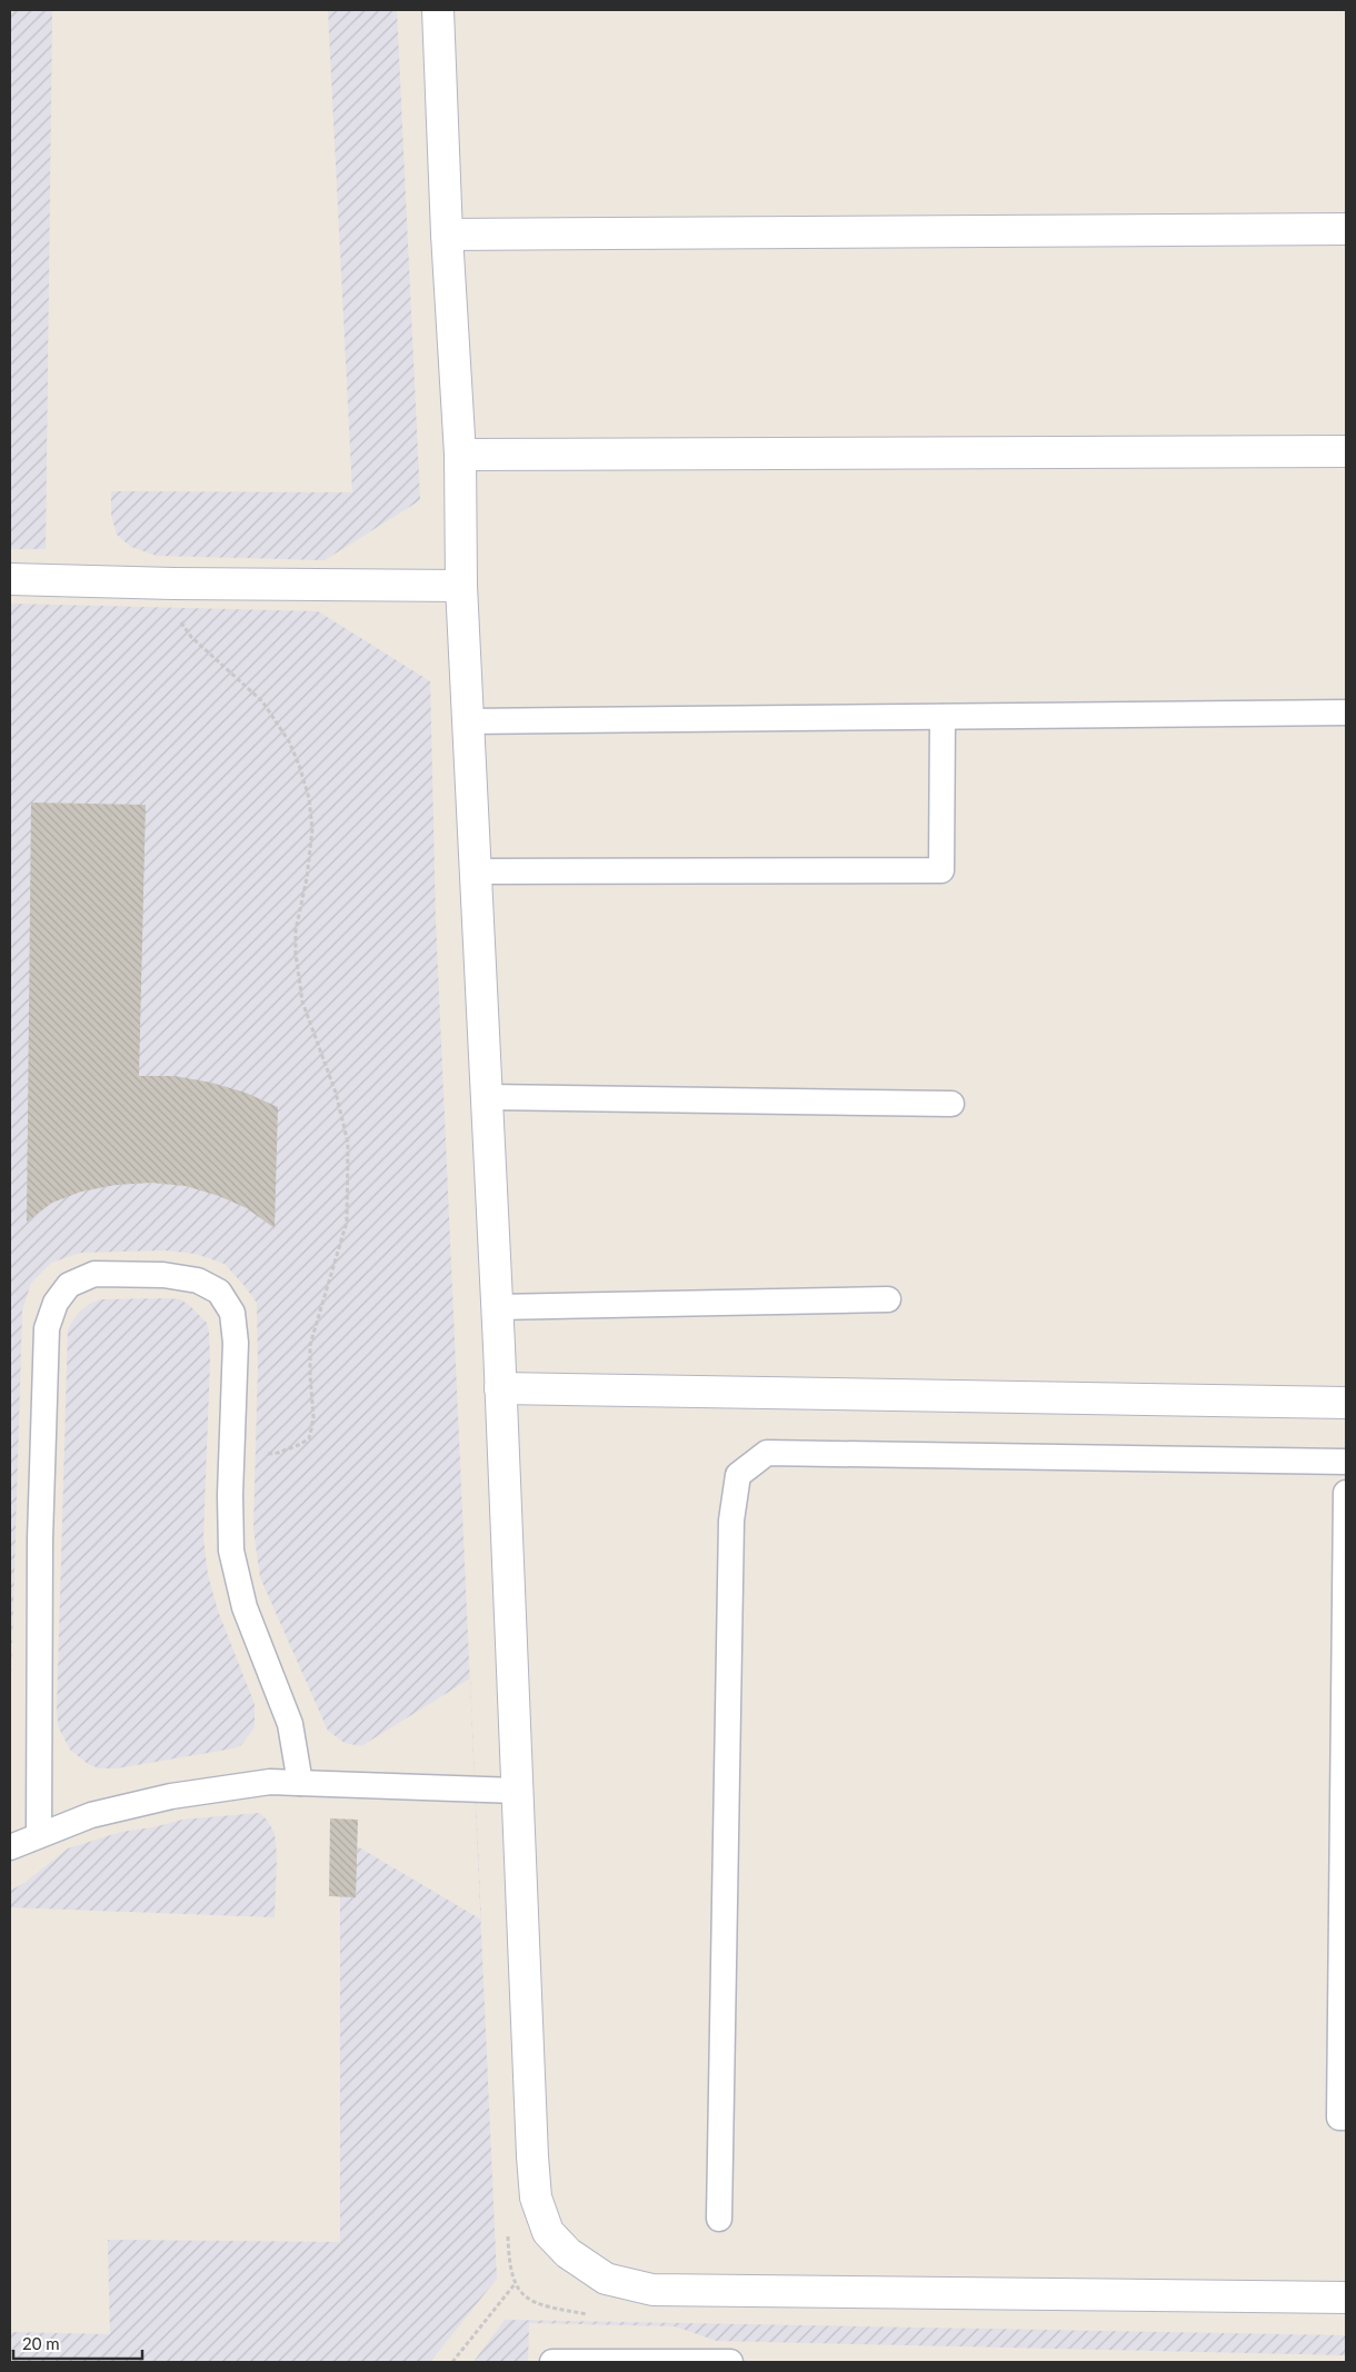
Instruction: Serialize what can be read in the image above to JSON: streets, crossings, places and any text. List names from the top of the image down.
{
  "scale_bar": "20 m"
}
